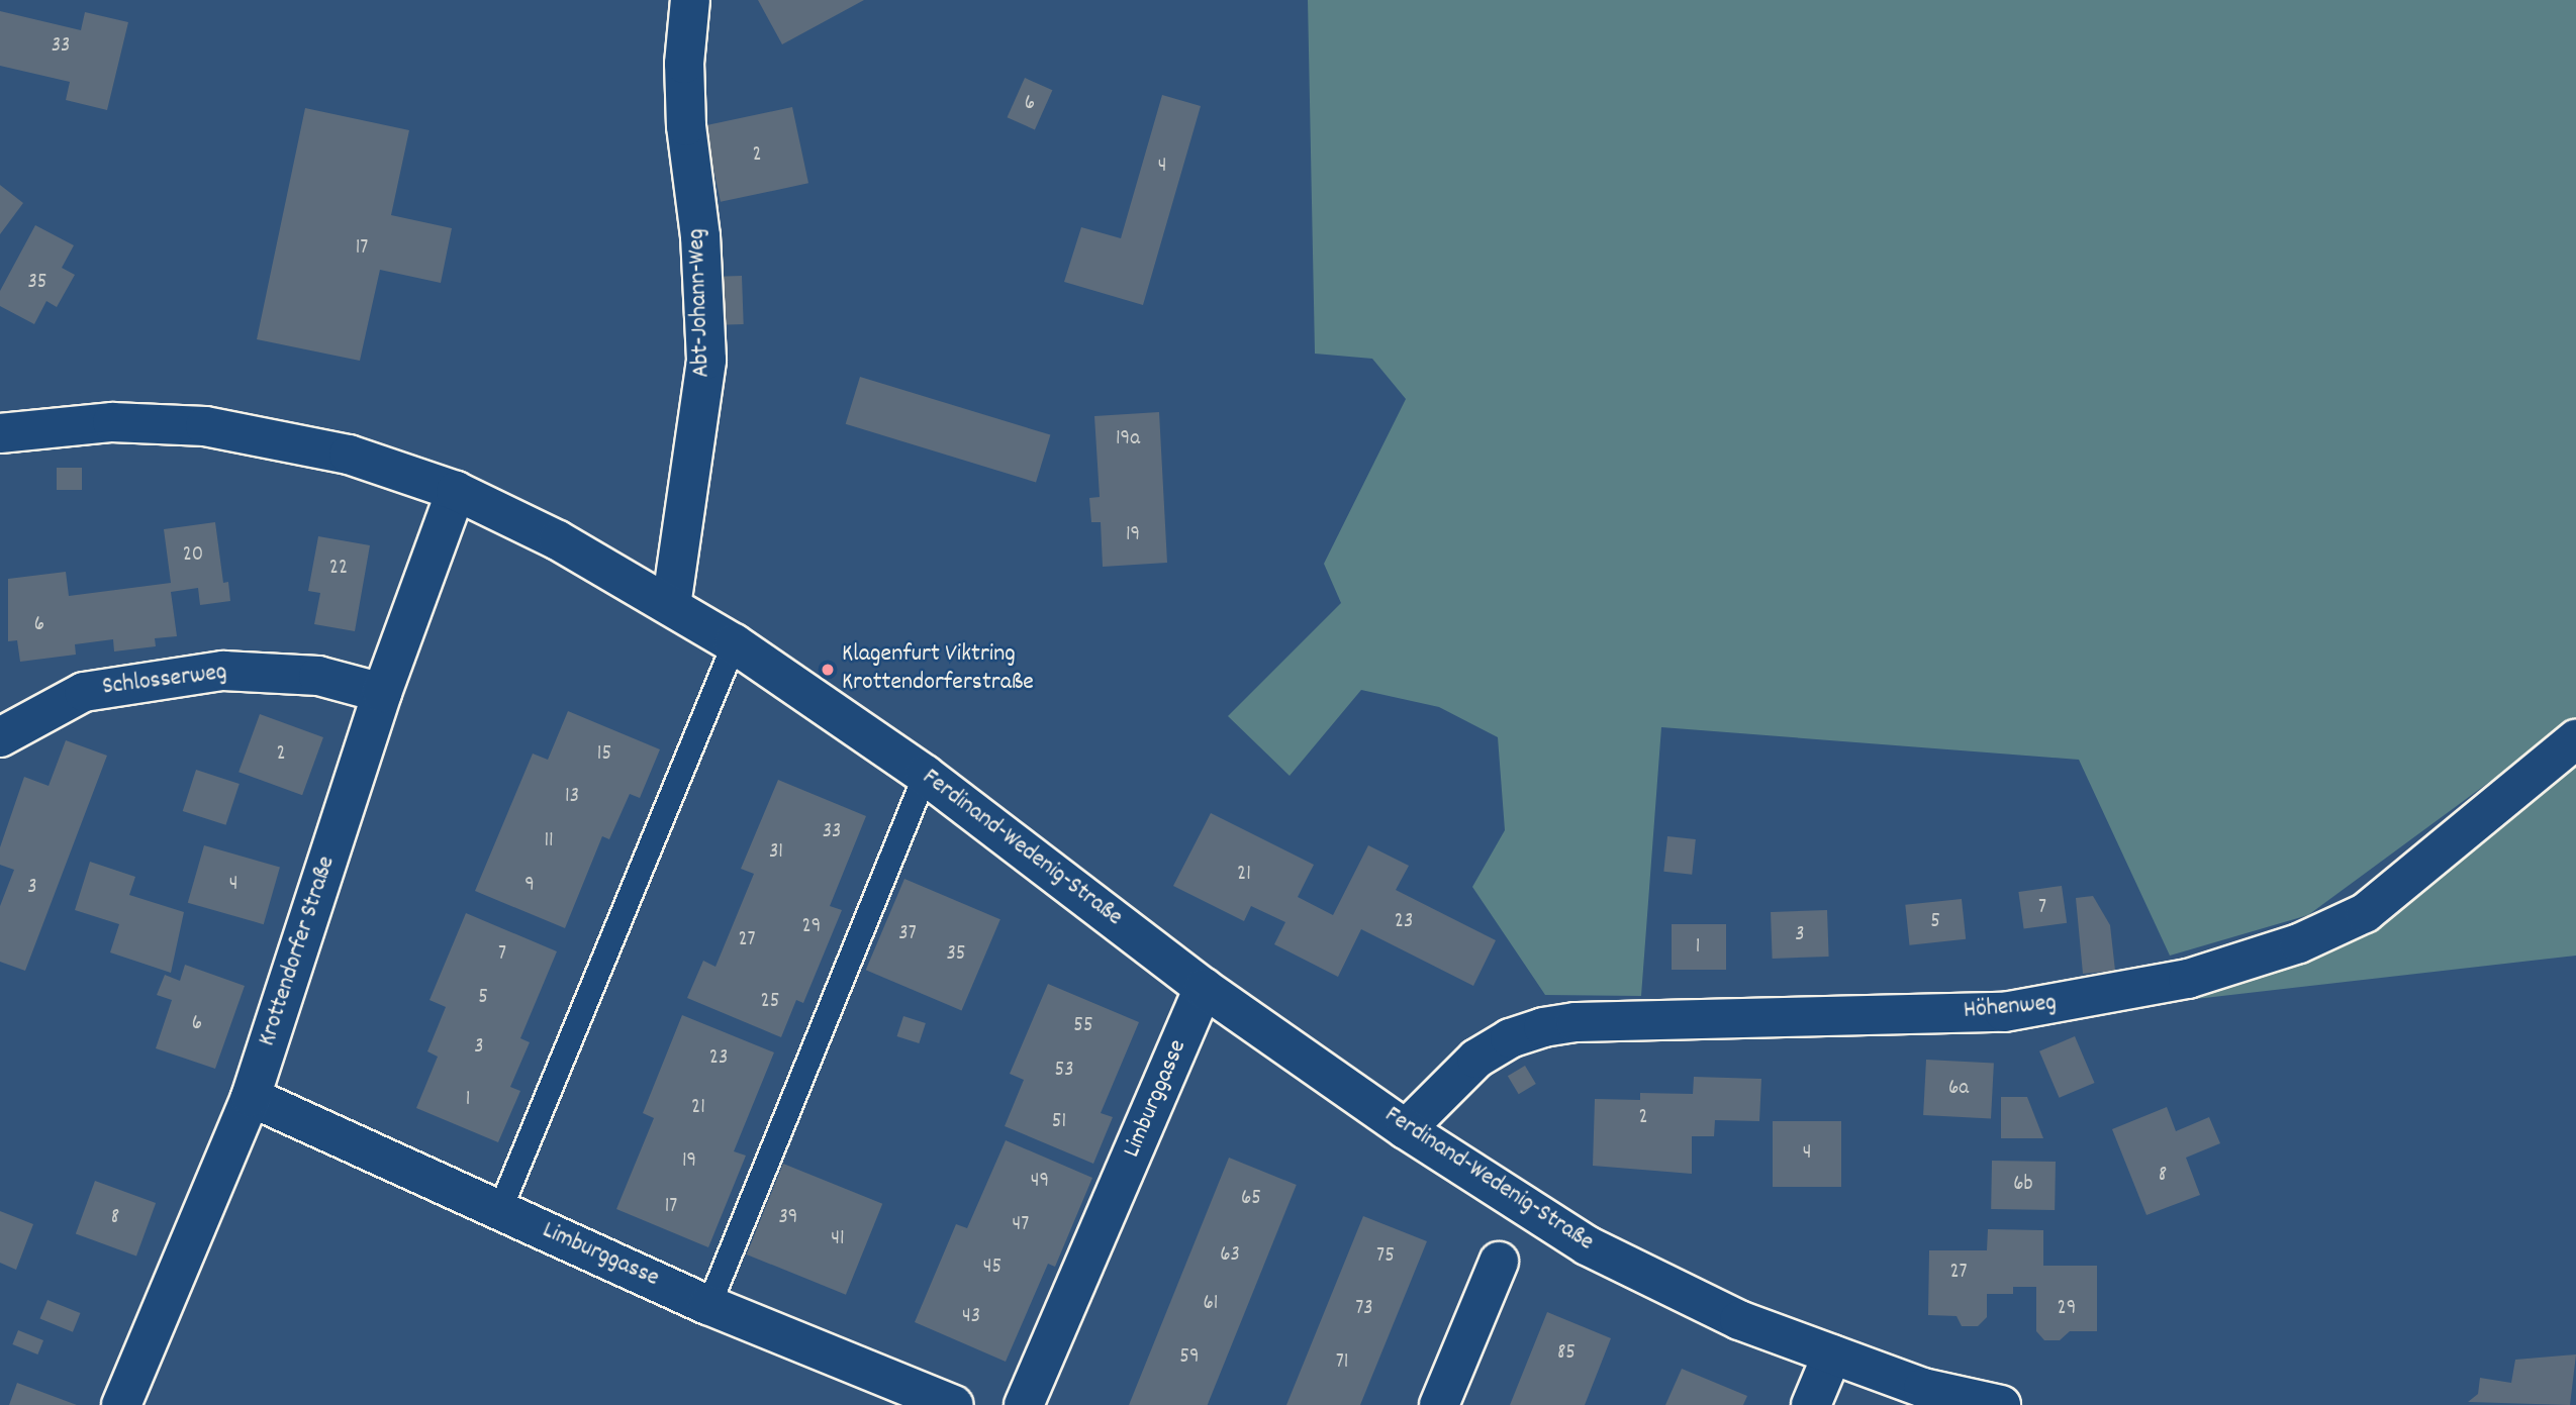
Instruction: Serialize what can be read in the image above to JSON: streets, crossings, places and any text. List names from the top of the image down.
{
  "streets": {
    "street": [
      "Abt-Johann-Weg",
      "Schlosserweg",
      "Ferdinand-Wedenig-Straße",
      "Krottendorfer Straße",
      "Höhenweg",
      "Limburggasse"
    ]
  },
  "crossings": [
    ["Abt-Johann-Weg", "Ferdinand-Wedenig-Straße"],
    ["Schlosserweg", "Krottendorfer Straße"],
    ["Ferdinand-Wedenig-Straße", "Krottendorfer Straße"],
    ["Ferdinand-Wedenig-Straße", "Höhenweg"],
    ["Ferdinand-Wedenig-Straße", "Limburggasse"],
    ["Krottendorfer Straße", "Limburggasse"]
  ],
  "places": ["Klagenfurt Viktring Krottendorferstraße"],
  "house_numbers": [
    "33",
    "6",
    "2",
    "4",
    "17",
    "35",
    "19a",
    "19",
    "20",
    "22",
    "6",
    "2",
    "15",
    "13",
    "33",
    "11",
    "31",
    "21",
    "4",
    "9",
    "3",
    "7",
    "23",
    "5",
    "29",
    "37",
    "3",
    "27",
    "1",
    "7",
    "35",
    "5",
    "25",
    "6",
    "55",
    "3",
    "23",
    "53",
    "6a",
    "1",
    "21",
    "2",
    "51",
    "4",
    "19",
    "8",
    "49",
    "6b",
    "65",
    "17",
    "8",
    "39",
    "47",
    "41",
    "63",
    "75",
    "45",
    "27",
    "61",
    "73",
    "29",
    "43",
    "85",
    "59",
    "71"
  ]
}
